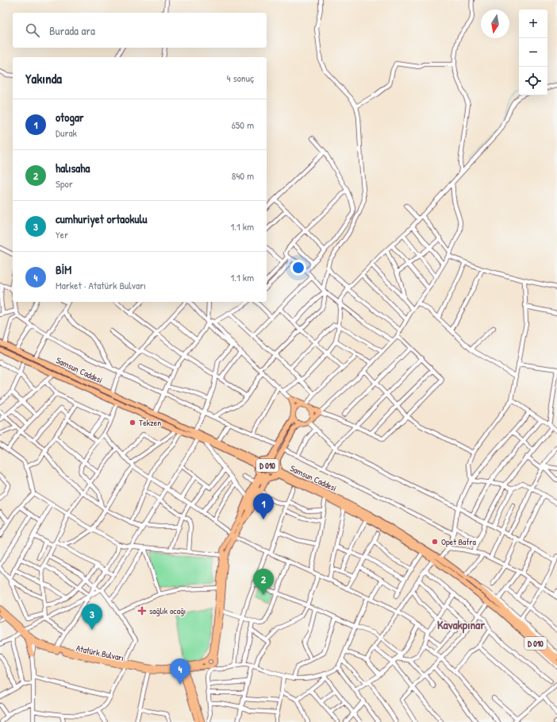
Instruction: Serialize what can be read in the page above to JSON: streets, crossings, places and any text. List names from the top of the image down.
{
  "streets": {
    "highway": ["Samsun Caddesi", "D 010"],
    "main road": ["Atatürk Bulvarı"]
  },
  "districts": ["Kavakpınar"],
  "places": {
    "other": ["Tekzen", "Opet Bafra"],
    "health": ["sağlık ocağı"]
  },
  "north": "bottom",
  "page": {
    "map_buttons": ["+", "−"],
    "search": "Burada ara",
    "heading": ["Yakında", "4 sonuç"],
    "list": [
      {
        "mark": "1",
        "name": "otogar",
        "note": "Durak",
        "value": "650 m"
      },
      {
        "mark": "2",
        "name": "halısaha",
        "note": "Spor",
        "value": "840 m"
      },
      {
        "mark": "3",
        "name": "cumhuriyet ortaokulu",
        "note": "Yer",
        "value": "1.1 km"
      },
      {
        "mark": "4",
        "name": "BİM",
        "note": "Market · Atatürk Bulvarı",
        "value": "1.1 km"
      }
    ],
    "pins": [
      "1",
      "2",
      "3",
      "4"
    ]
  }
}
